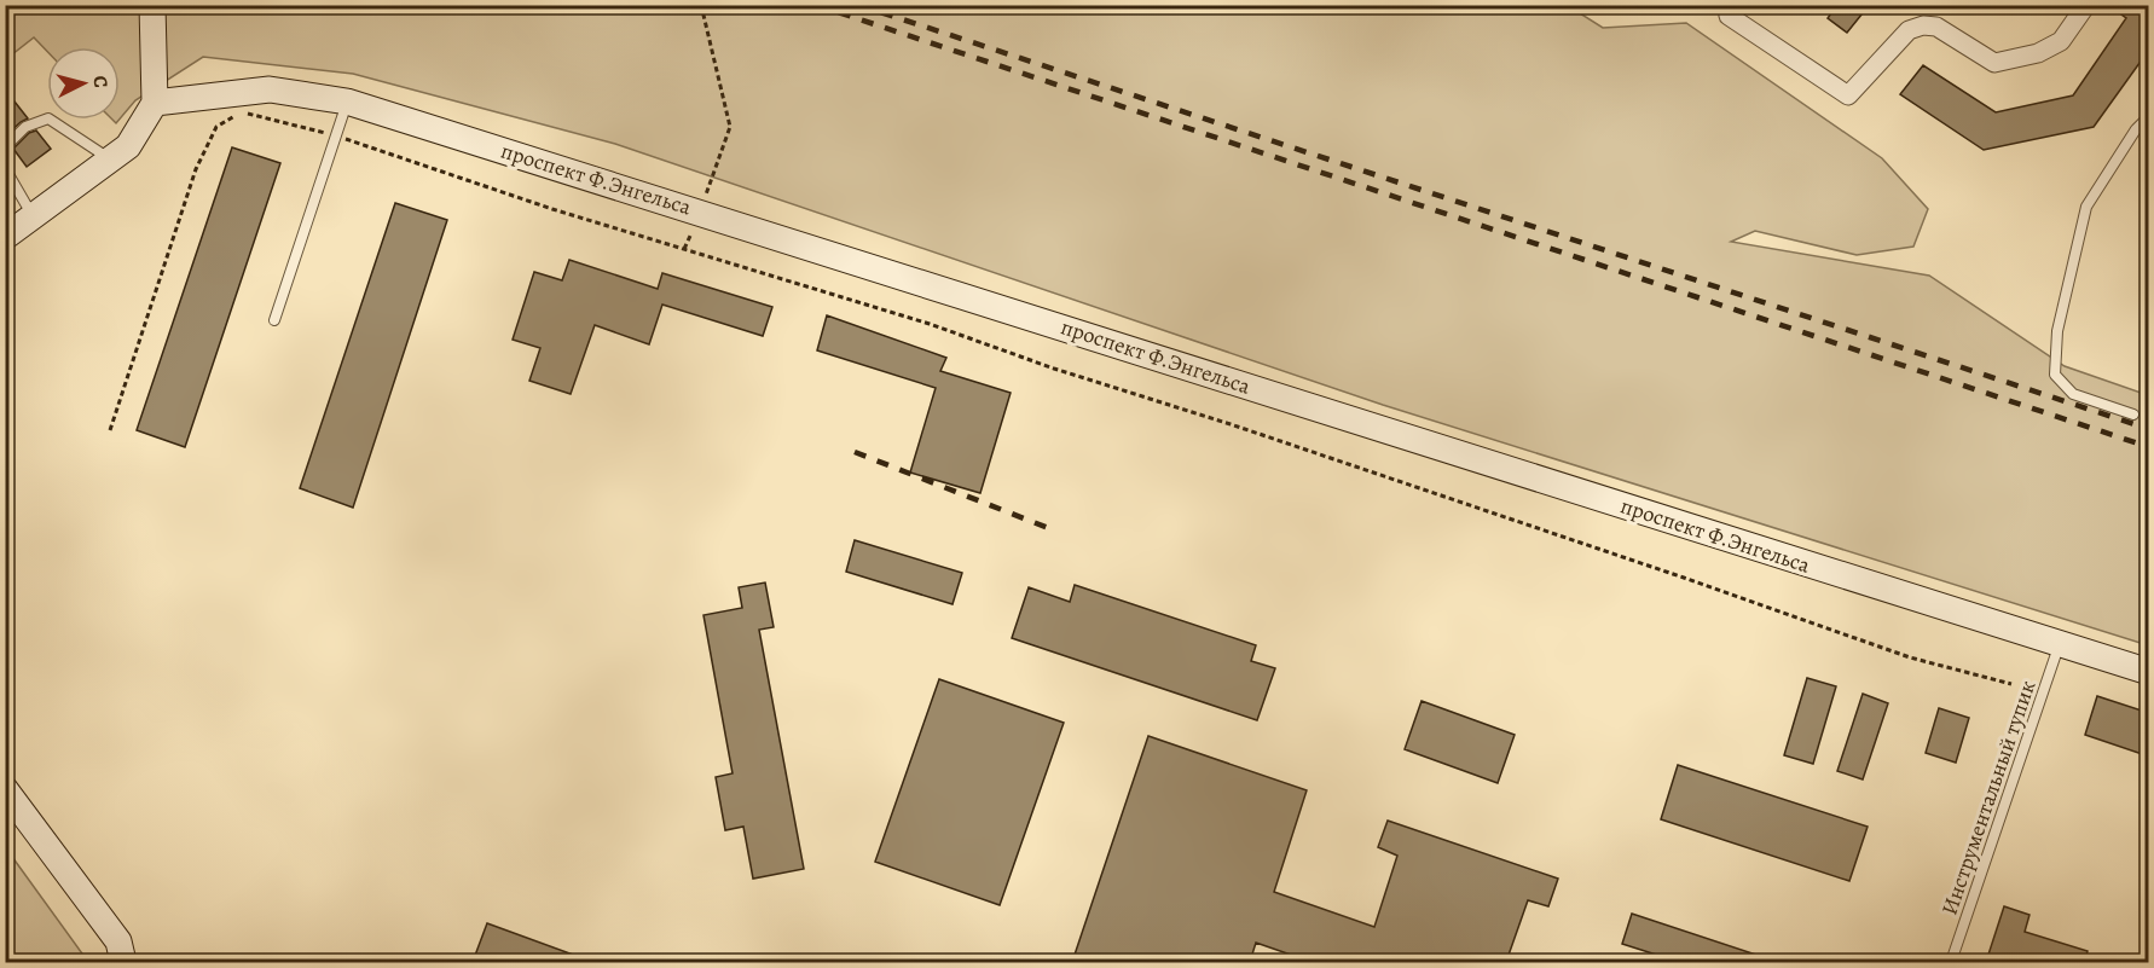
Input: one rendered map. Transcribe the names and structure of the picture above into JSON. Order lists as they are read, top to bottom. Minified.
{"streets":{"street":["проспект Ф.Энгельса"],"lane":["Инструментальный тупик"]},"crossings":[["проспект Ф.Энгельса","Инструментальный тупик"]],"north":"right"}
